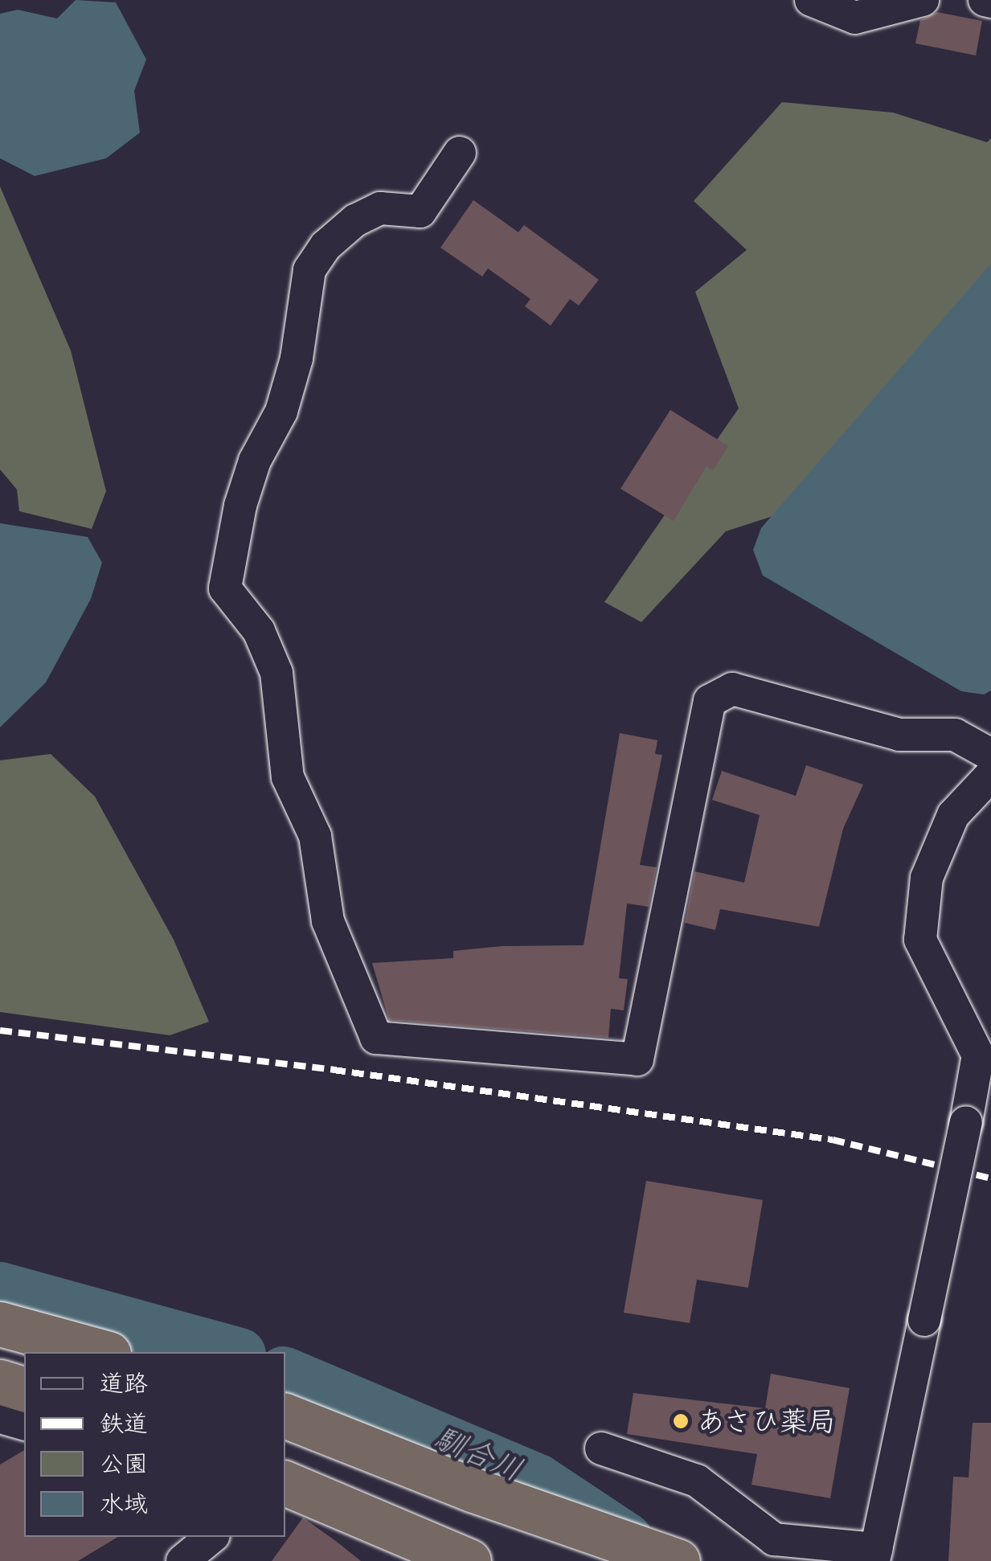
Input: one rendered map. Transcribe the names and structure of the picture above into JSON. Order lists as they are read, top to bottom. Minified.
{"water":["馴合川"],"places":["あさひ薬局"],"legend":["道路","鉄道","公園","水域"]}
